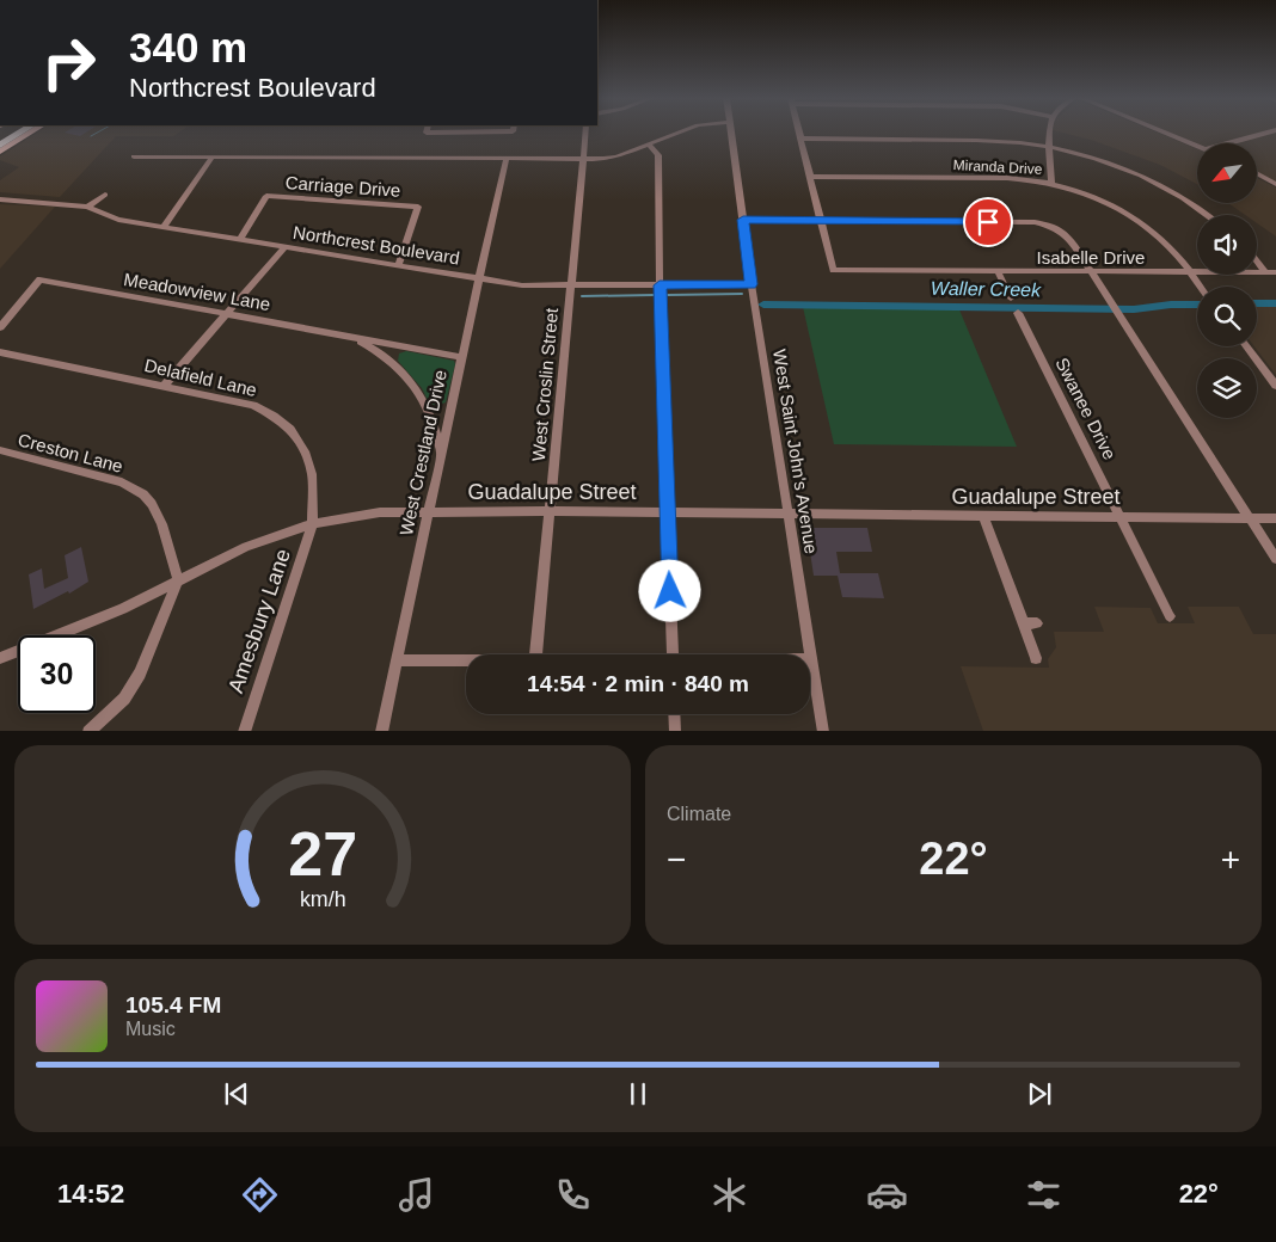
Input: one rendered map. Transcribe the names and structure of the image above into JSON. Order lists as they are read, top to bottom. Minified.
{"streets":{"street":["Miranda Drive","Carriage Drive","Northcrest Boulevard","Isabelle Drive","Meadowview Lane","Delafield Lane","West Croslin Street","Swanee Drive","West Saint John's Avenue","Creston Lane","West Crestland Drive","Guadalupe Street","Amesbury Lane"]},"crossings":[["Miranda Drive","Isabelle Drive"],["Carriage Drive","Northcrest Boulevard"],["Northcrest Boulevard","West Croslin Street"],["Northcrest Boulevard","West Saint John's Avenue"],["Northcrest Boulevard","West Crestland Drive"],["Meadowview Lane","West Crestland Drive"],["Delafield Lane","Guadalupe Street"],["Delafield Lane","Amesbury Lane"],["West Croslin Street","Guadalupe Street"],["Swanee Drive","Guadalupe Street"],["West Saint John's Avenue","Guadalupe Street"],["Creston Lane","Guadalupe Street"],["West Crestland Drive","Guadalupe Street"],["Guadalupe Street","Amesbury Lane"]],"water":["Waller Creek"],"north":"bottom left","page":{"turn":["340 m","Northcrest Boulevard"],"limit":"30","trip":"14:54 · 2 min · 840 m","tile":"Climate","heat":["−","22°","+"],"song":["105.4 FM","Music"],"tabs":["14:52","22°"],"gauge":["27","km/h"]}}
